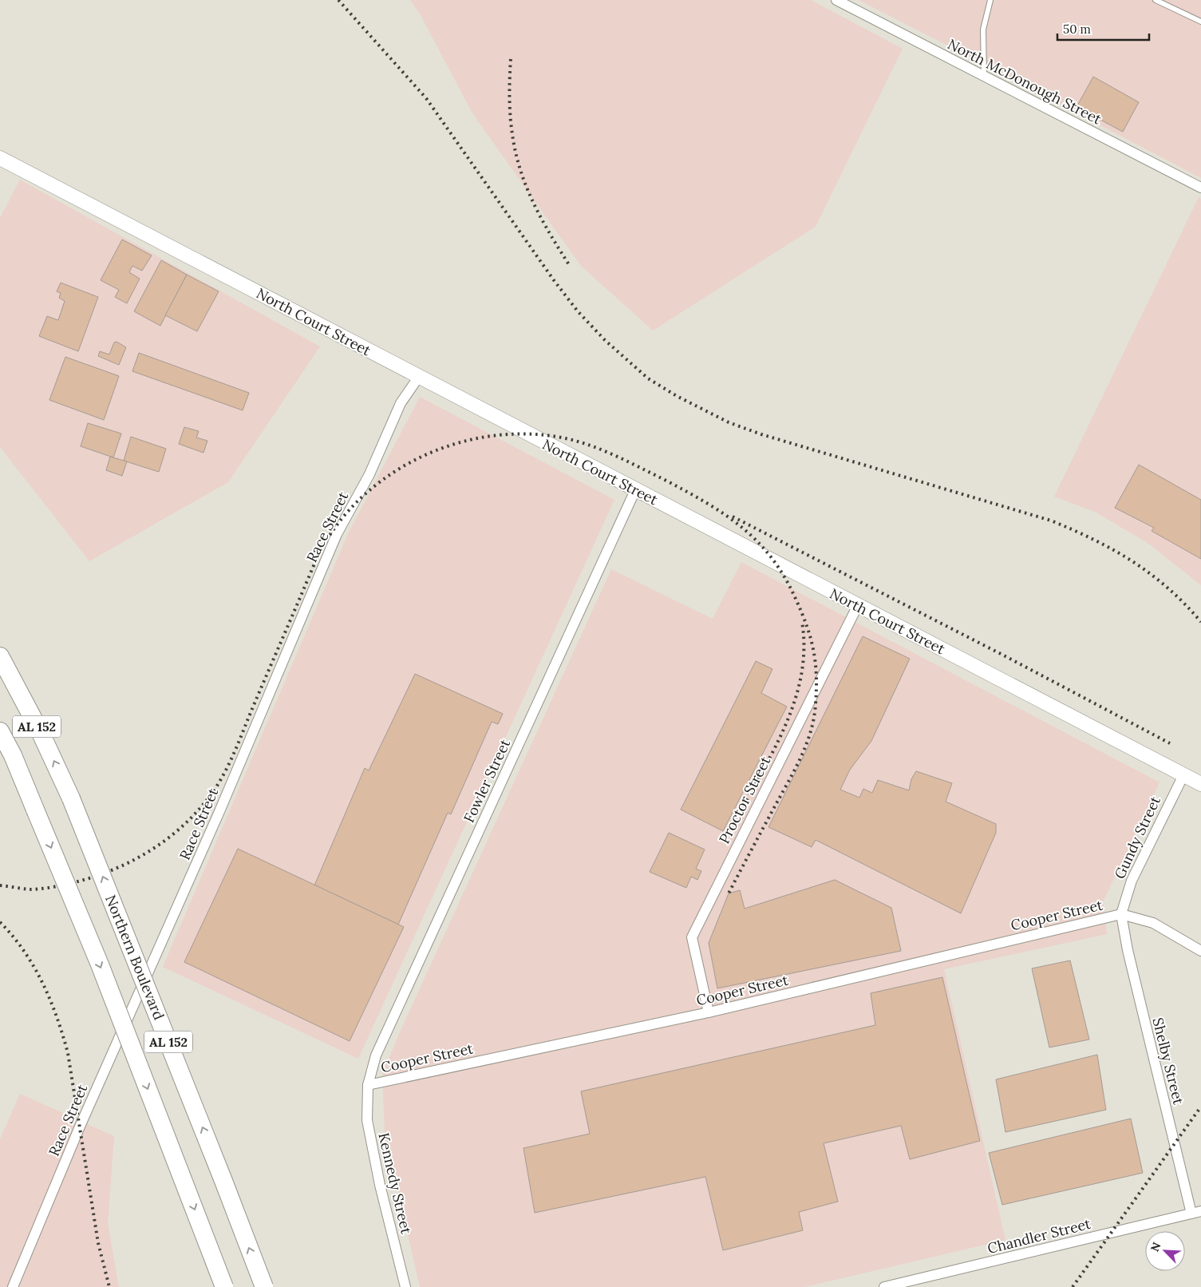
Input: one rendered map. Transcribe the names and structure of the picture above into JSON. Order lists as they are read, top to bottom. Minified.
{"streets":{"highway":["AL 152","Northern Boulevard"],"main road":["North Court Street"],"street":["North McDonough Street","Race Street","Fowler Street","Proctor Street","Gundy Street","Cooper Street","Shelby Street","Kennedy Street","Chandler Street"]},"crossings":[["North Court Street","Race Street"],["North Court Street","Fowler Street"],["North Court Street","Proctor Street"],["North Court Street","Gundy Street"],["Fowler Street","Cooper Street"],["Fowler Street","Kennedy Street"],["Proctor Street","Cooper Street"],["Gundy Street","Cooper Street"],["Gundy Street","Shelby Street"],["Cooper Street","Shelby Street"],["Cooper Street","Kennedy Street"],["Shelby Street","Chandler Street"]],"scale_bar":"50 m","north":"top left"}
